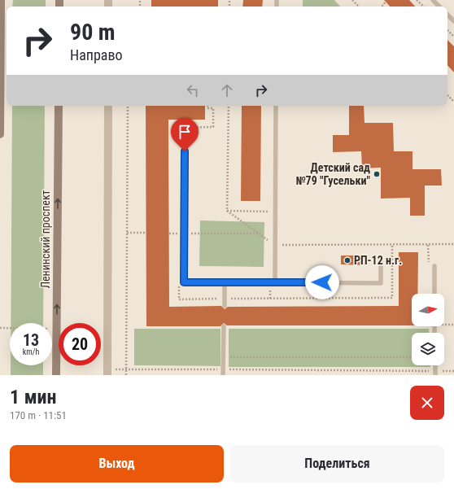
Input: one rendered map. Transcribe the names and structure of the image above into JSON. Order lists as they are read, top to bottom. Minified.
{"streets":{"main road":["Ленинский проспект"]},"one_way":["Ленинский проспект"],"places":["Детский сад №79 \"Гусельки\"","РП-12 н.г."],"north":"right","page":{"turn":["90 m","Направо"],"speed":"13 km/h","limit":"20","heading":["1 мин","170 m · 11:51"],"buttons":["Выход","Поделиться"]}}
